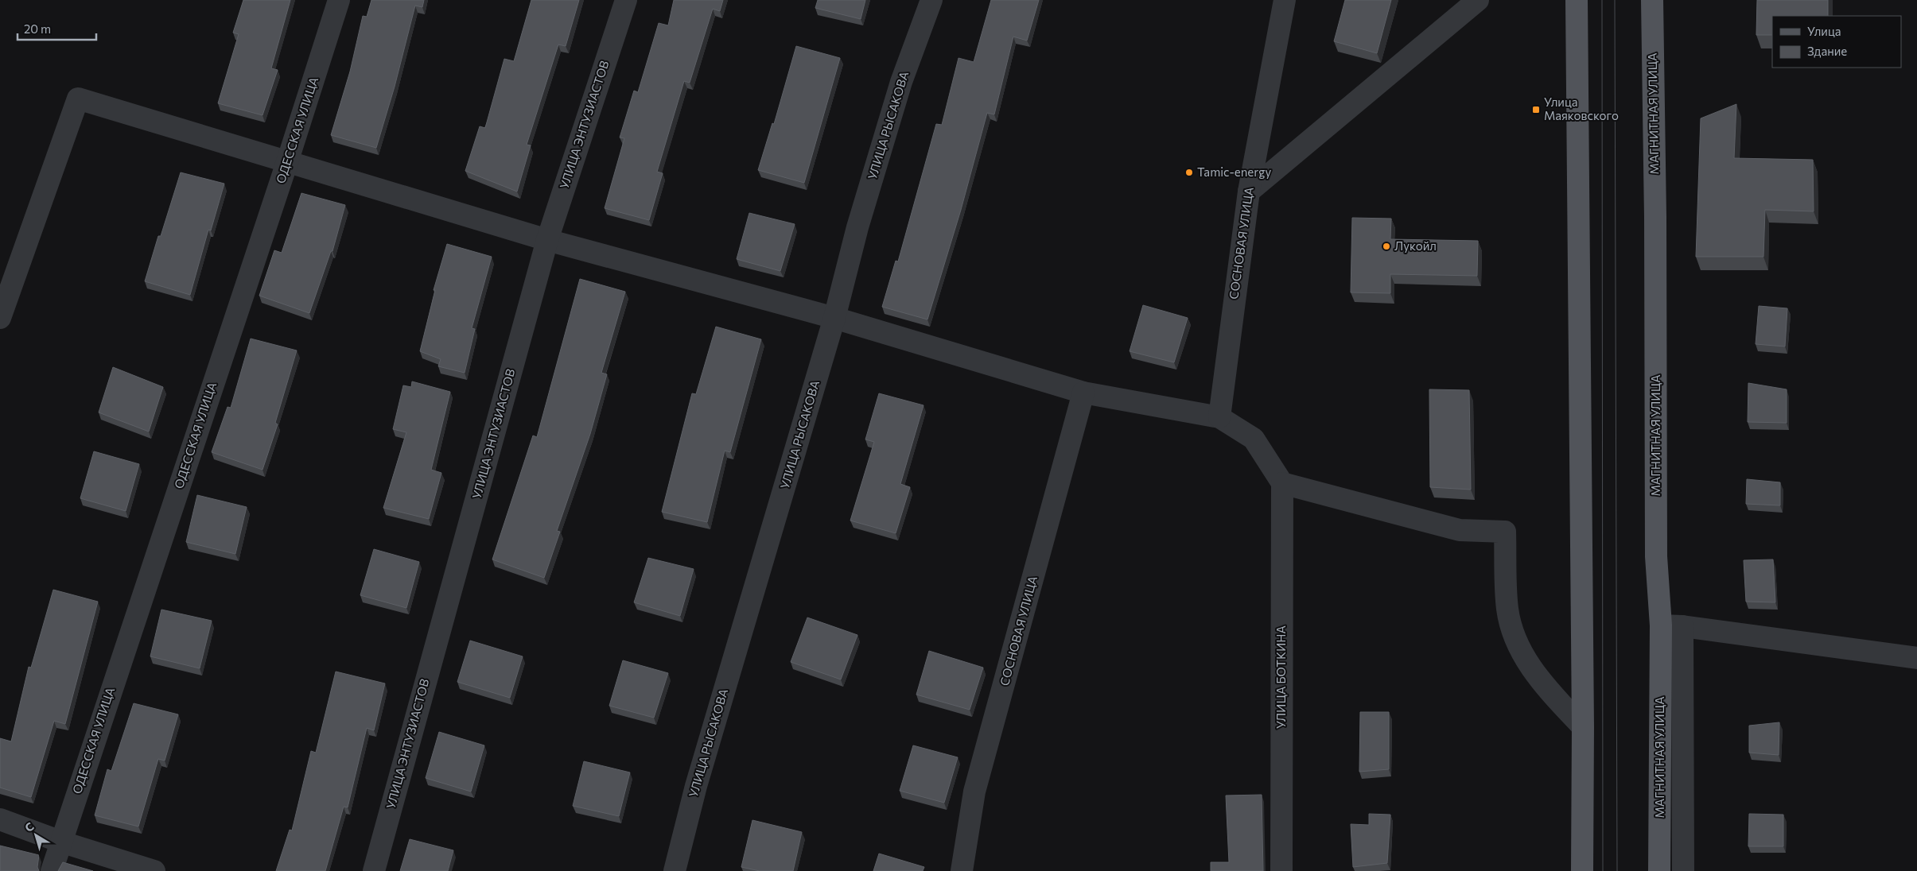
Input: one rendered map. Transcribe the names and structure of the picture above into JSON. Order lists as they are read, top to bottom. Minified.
{"streets":{"main road":["МАГНИТНАЯ УЛИЦА"],"street":["УЛИЦА ЭНТУЗИАСТОВ","УЛИЦА РЫСАКОВА","ОДЕССКАЯ УЛИЦА","СОСНОВАЯ УЛИЦА","УЛИЦА БОТКИНА"]},"places":{"transit":["Улица Маяковского"],"other":["Tamic-energy","Лукойл"]},"legend":["Улица","Здание"],"scale_bar":"20 m","north":"top left"}
